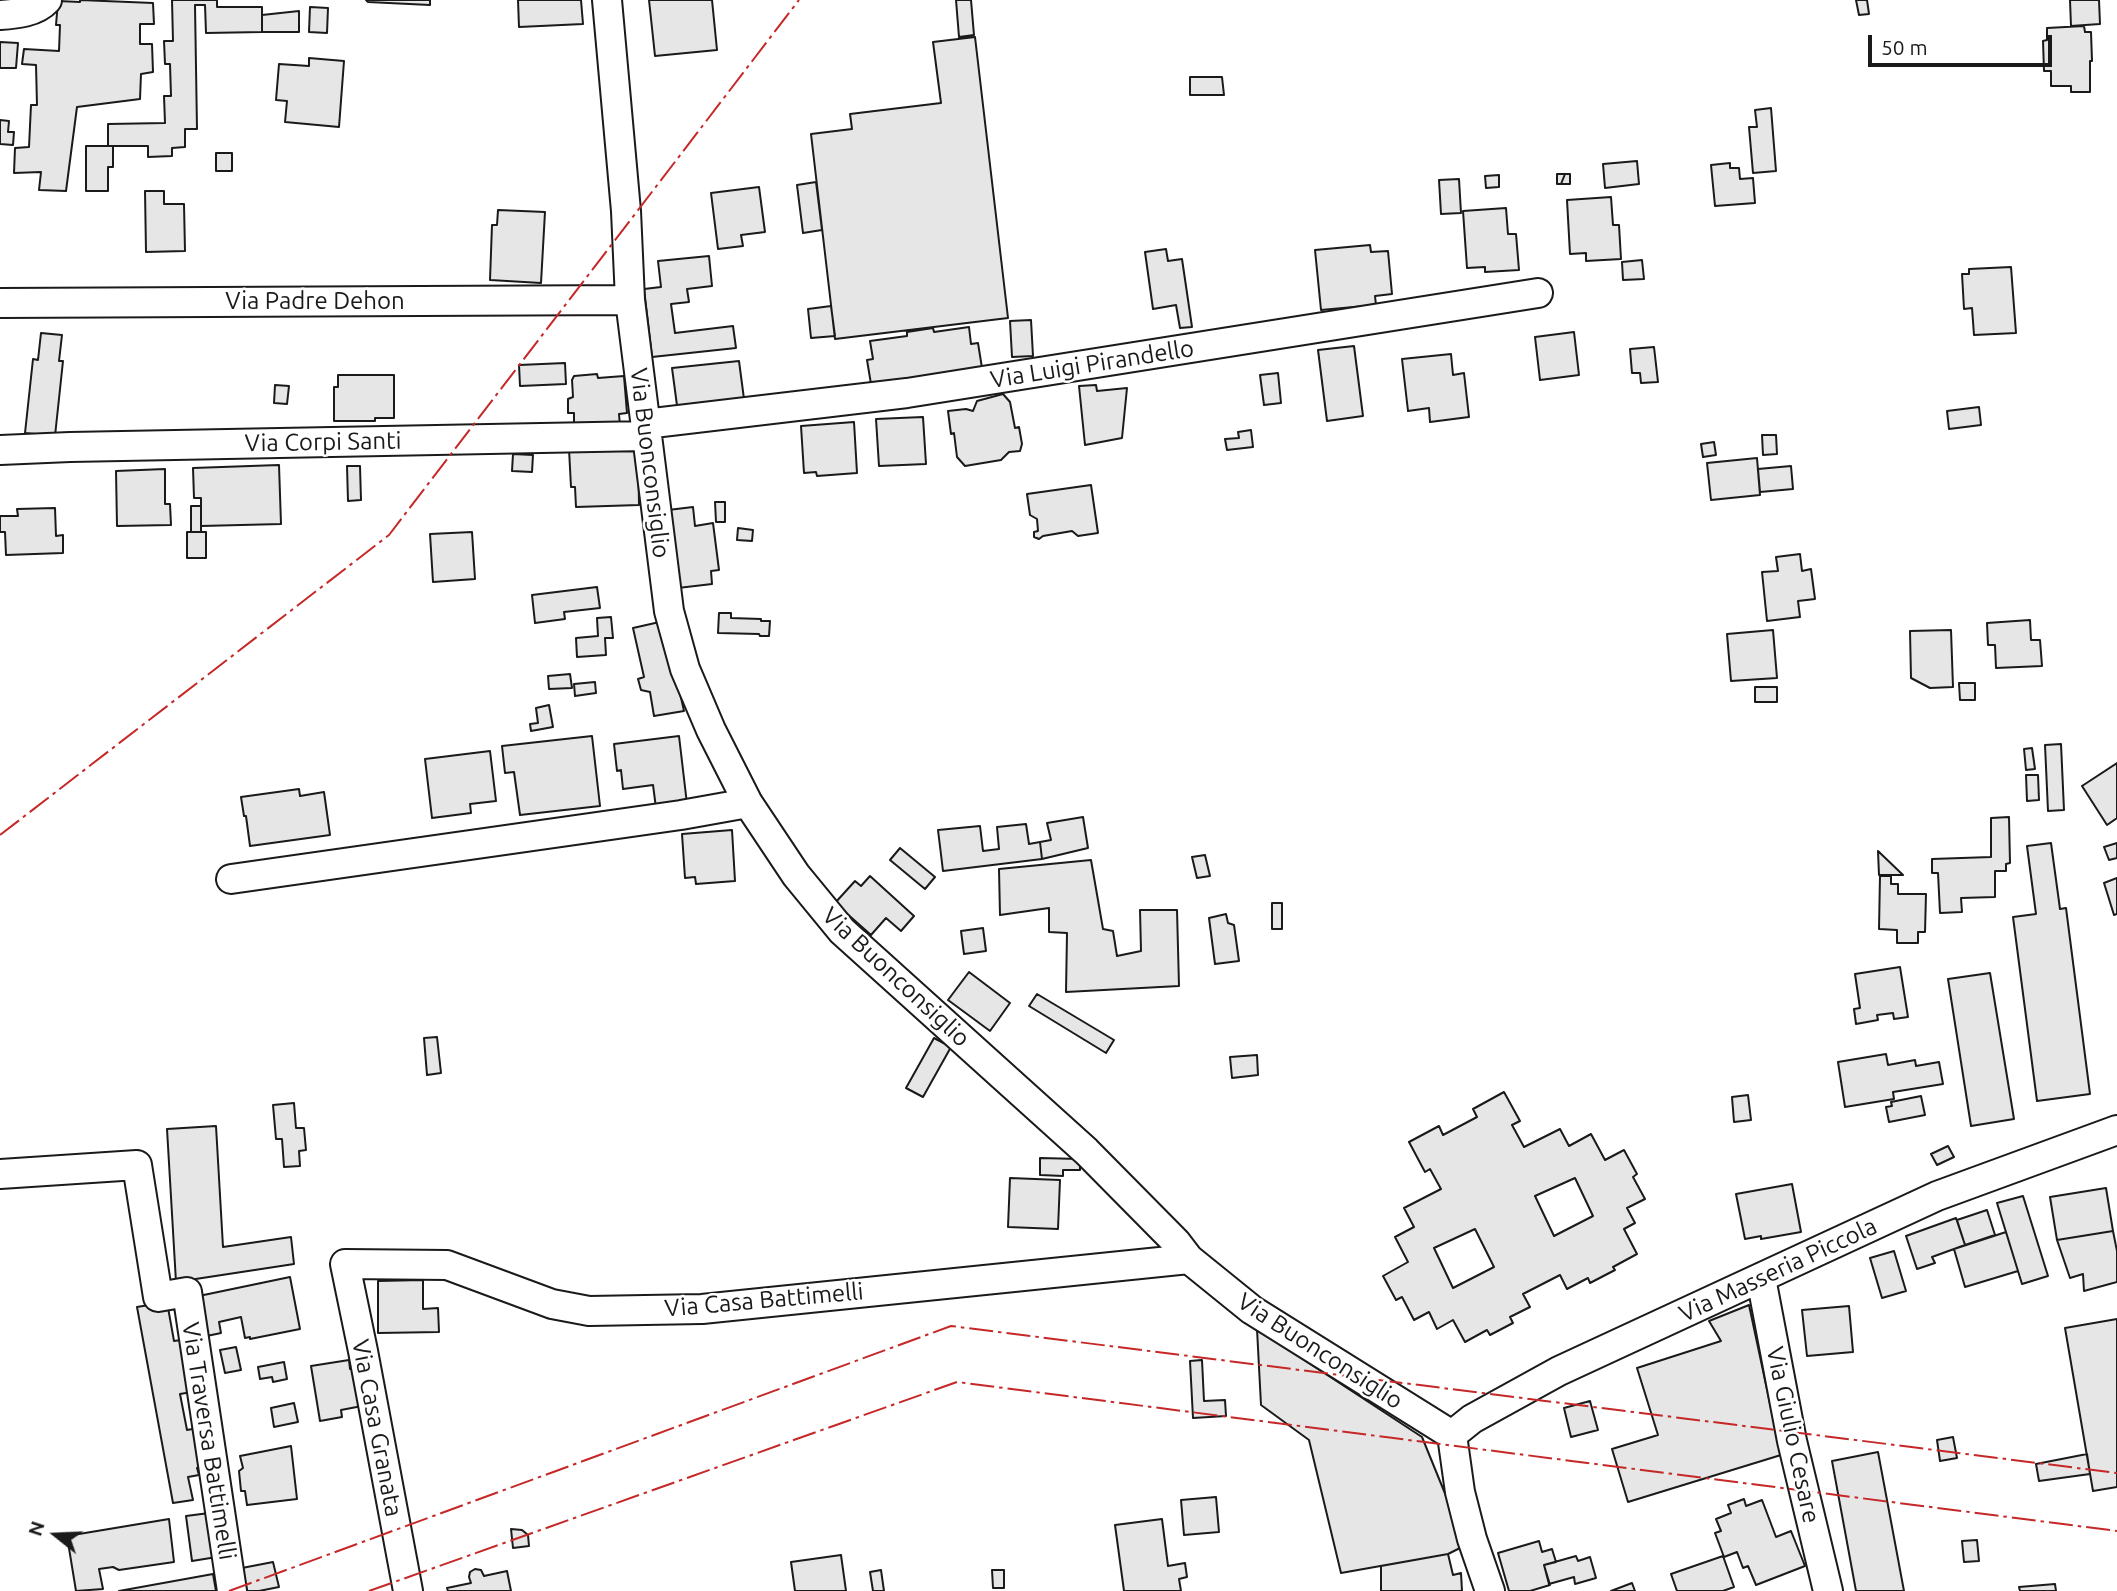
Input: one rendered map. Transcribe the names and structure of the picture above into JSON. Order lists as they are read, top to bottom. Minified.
{"streets":{"street":["Via Padre Dehon","Via Luigi Pirandello","Via Corpi Santi","Via Buonconsiglio","Via Masseria Piccola","Via Casa Battimelli","Via Casa Granata","Via Giulio Cesare","Via Traversa Battimelli"]},"crossings":[["Via Padre Dehon","Via Buonconsiglio"],["Via Luigi Pirandello","Via Corpi Santi"],["Via Luigi Pirandello","Via Buonconsiglio"],["Via Corpi Santi","Via Buonconsiglio"],["Via Buonconsiglio","Via Masseria Piccola"],["Via Buonconsiglio","Via Casa Battimelli"],["Via Masseria Piccola","Via Giulio Cesare"],["Via Casa Battimelli","Via Casa Granata"]],"scale_bar":"50 m","north":"left"}
